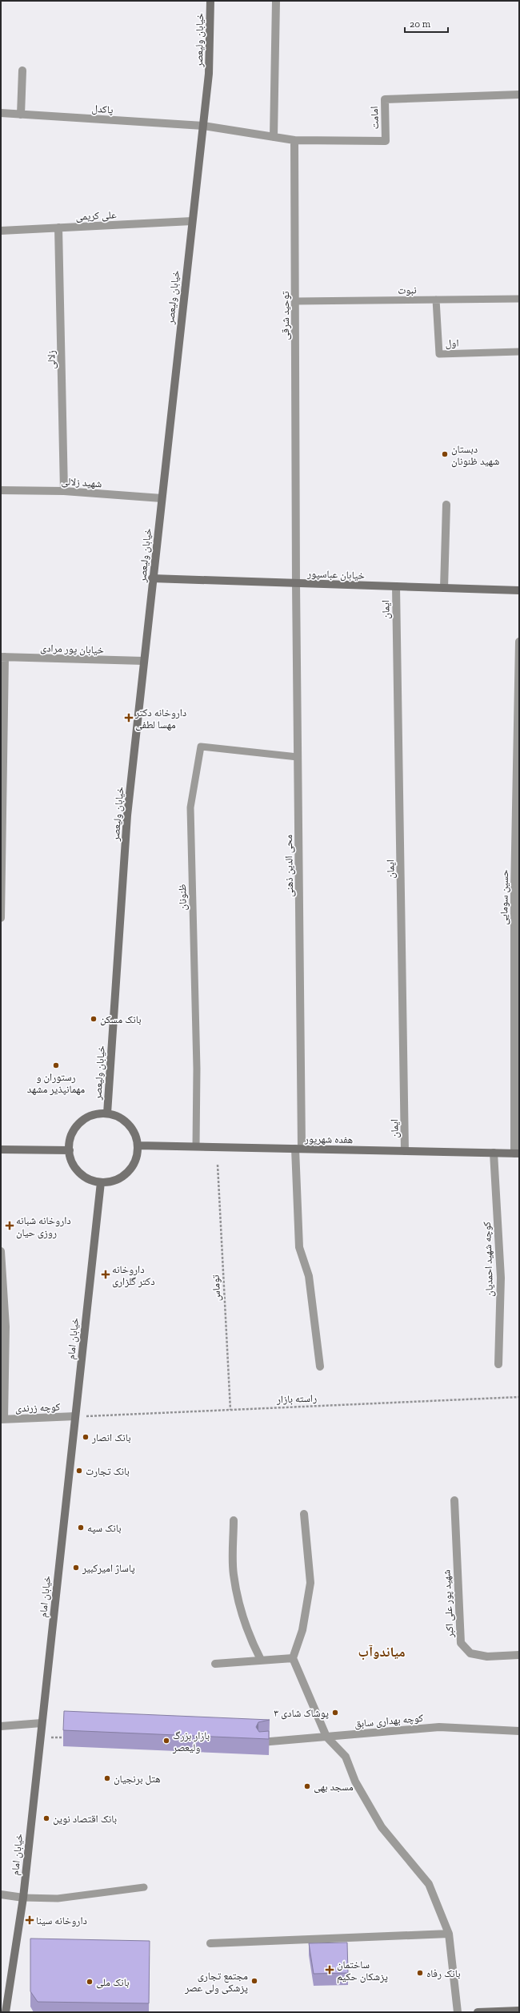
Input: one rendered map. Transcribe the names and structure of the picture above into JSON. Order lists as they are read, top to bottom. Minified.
{"streets":{"main road":["خیابان ولیعصر","خیابان عباسپور","هفده شهریور","خیابان امام"],"street":["پاکدل","امامت","علی کریمی","توحید شرقی","زلالی","شهید زلالی","ایمان","خیابان پور مرادی","محی الدین ذهنی","حسین سومایی","کوچه شهید احمدیان","کوچه زرندی","شهید پور علی اکبر","کوچه بهداری سابق"],"lane":["نبوت","اول","ظنونان"],"path":["توماس","راسته بازار"]},"crossings":[["خیابان ولیعصر","پاکدل"],["خیابان ولیعصر","علی کریمی"],["خیابان ولیعصر","شهید زلالی"],["خیابان ولیعصر","خیابان عباسپور"],["خیابان ولیعصر","خیابان پور مرادی"],["خیابان ولیعصر","هفده شهریور"],["خیابان ولیعصر","خیابان امام"],["امامت","توحید شرقی"],["علی کریمی","زلالی"],["نبوت","توحید شرقی"],["نبوت","اول"],["توحید شرقی","خیابان عباسپور"],["توحید شرقی","محی الدین ذهنی"],["زلالی","شهید زلالی"],["خیابان عباسپور","ایمان"],["خیابان عباسپور","محی الدین ذهنی"],["ایمان","هفده شهریور"],["محی الدین ذهنی","ظنونان"],["محی الدین ذهنی","هفده شهریور"],["ظنونان","هفده شهریور"],["حسین سومایی","هفده شهریور"],["هفده شهریور","کوچه شهید احمدیان"],["هفده شهریور","خیابان امام"],["توماس","راسته بازار"],["خیابان امام","راسته بازار"],["خیابان امام","کوچه زرندی"],["راسته بازار","کوچه زرندی"]],"districts":["میاندوآب"],"places":{"other":["دبستان شهید ظنونان","بانک مسکن","رستوران و مهمانپذیر مشهد","بانک انصار","بانک تجارت","بانک سپه","پاساژ امیرکبیر","پوشاک شادی ۳","بازار بزرگ ولیعصر","هتل برنجیان","مسجد بهی","بانک اقتصاد نوین","بانک رفاه","مجتمع تجاری پزشکی ولی عصر","بانک ملی"],"health":["داروخانه دکتر مهسا لطفی","داروخانه شبانه روزی حیان","داروخانه دکتر گلزاری","داروخانه سینا","ساختمان پزشکان حکیم"]},"scale_bar":"20 m"}
